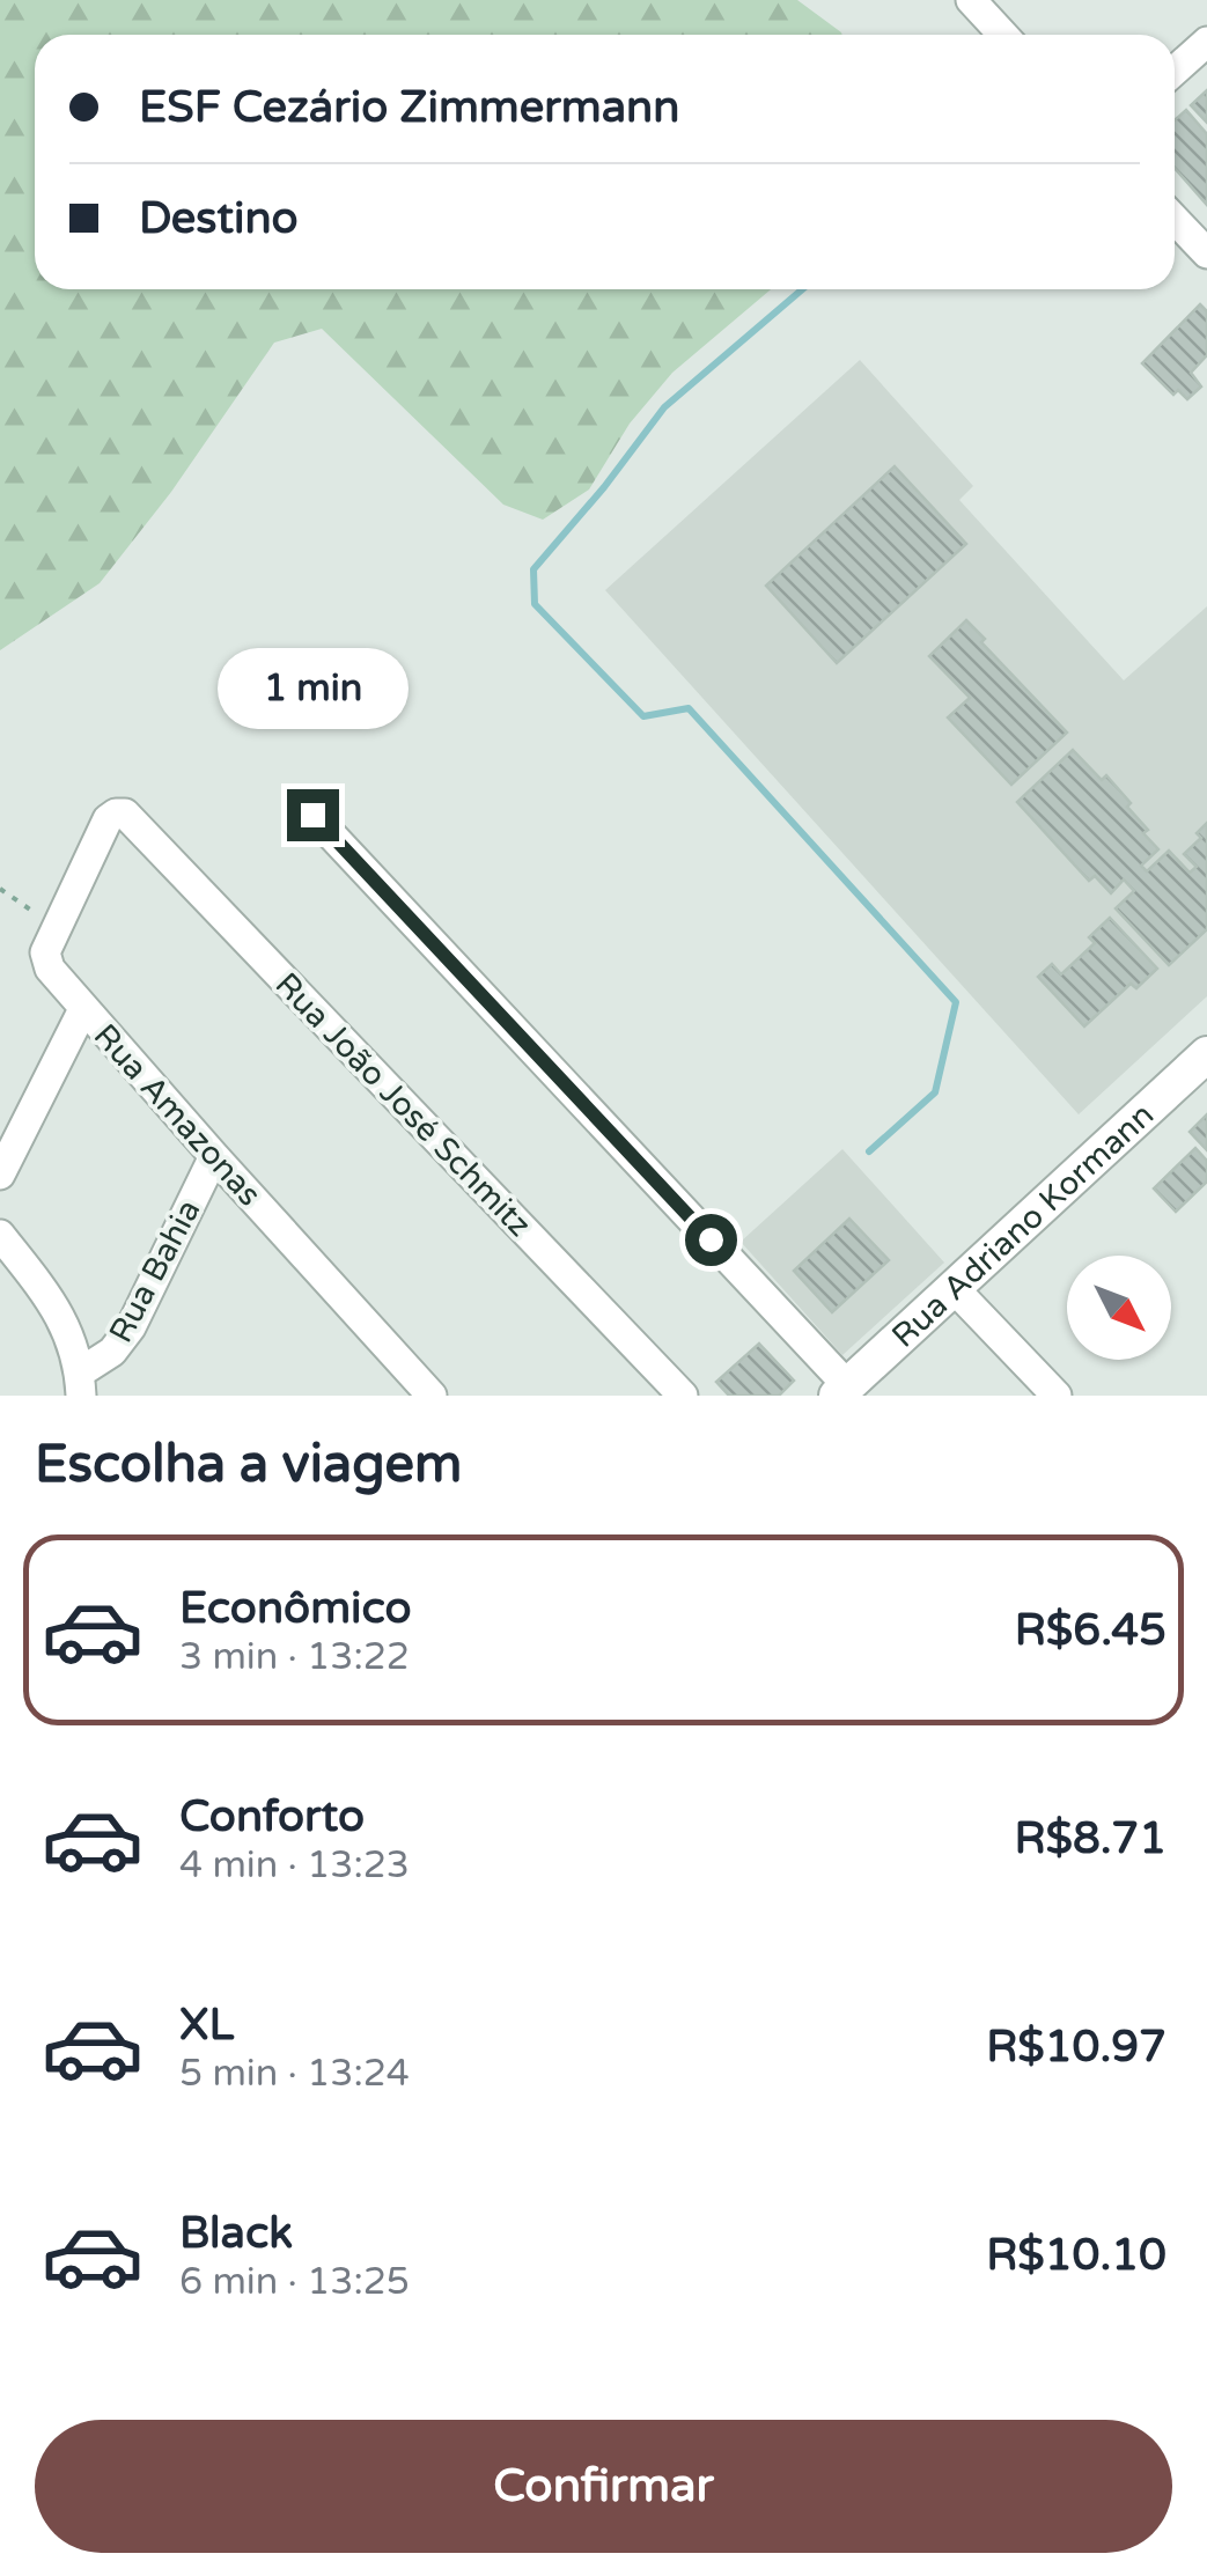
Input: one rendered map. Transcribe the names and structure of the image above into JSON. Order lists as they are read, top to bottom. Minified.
{"streets":{"street":["Rua João José Schmitz","Rua Amazonas","Rua Adriano Kormann","Rua Bahia"]},"crossings":[["Rua João José Schmitz","Rua Amazonas"],["Rua Amazonas","Rua Bahia"]],"north":"bottom right","page":{"banner":["ESF Cezário Zimmermann","Destino"],"bubble":"1 min","heading":"Escolha a viagem","list":[{"name":"Econômico","note":"3 min · 13:22","value":"R$6.45"},{"name":"Conforto","note":"4 min · 13:23","value":"R$8.71"},{"name":"XL","note":"5 min · 13:24","value":"R$10.97"},{"name":"Black","note":"6 min · 13:25","value":"R$10.10"}],"buttons":"Confirmar"}}
